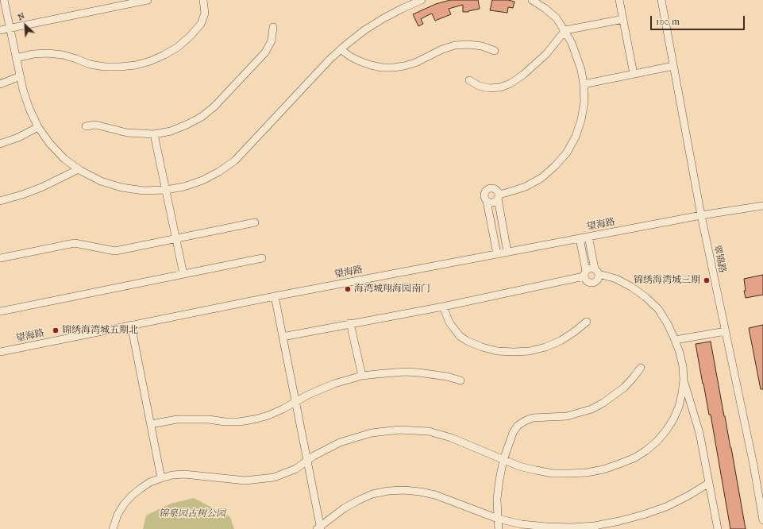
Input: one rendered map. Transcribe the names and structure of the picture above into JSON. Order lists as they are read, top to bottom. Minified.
{"streets":{"street":["望海路","翠锦路"]},"crossings":[["望海路","翠锦路"]],"parks":["锦泉园古树公园"],"places":["锦绣海湾城三期","海湾城翔海园南门","锦绣海湾城五期北"],"scale_bar":"100 m","north":"top left"}
